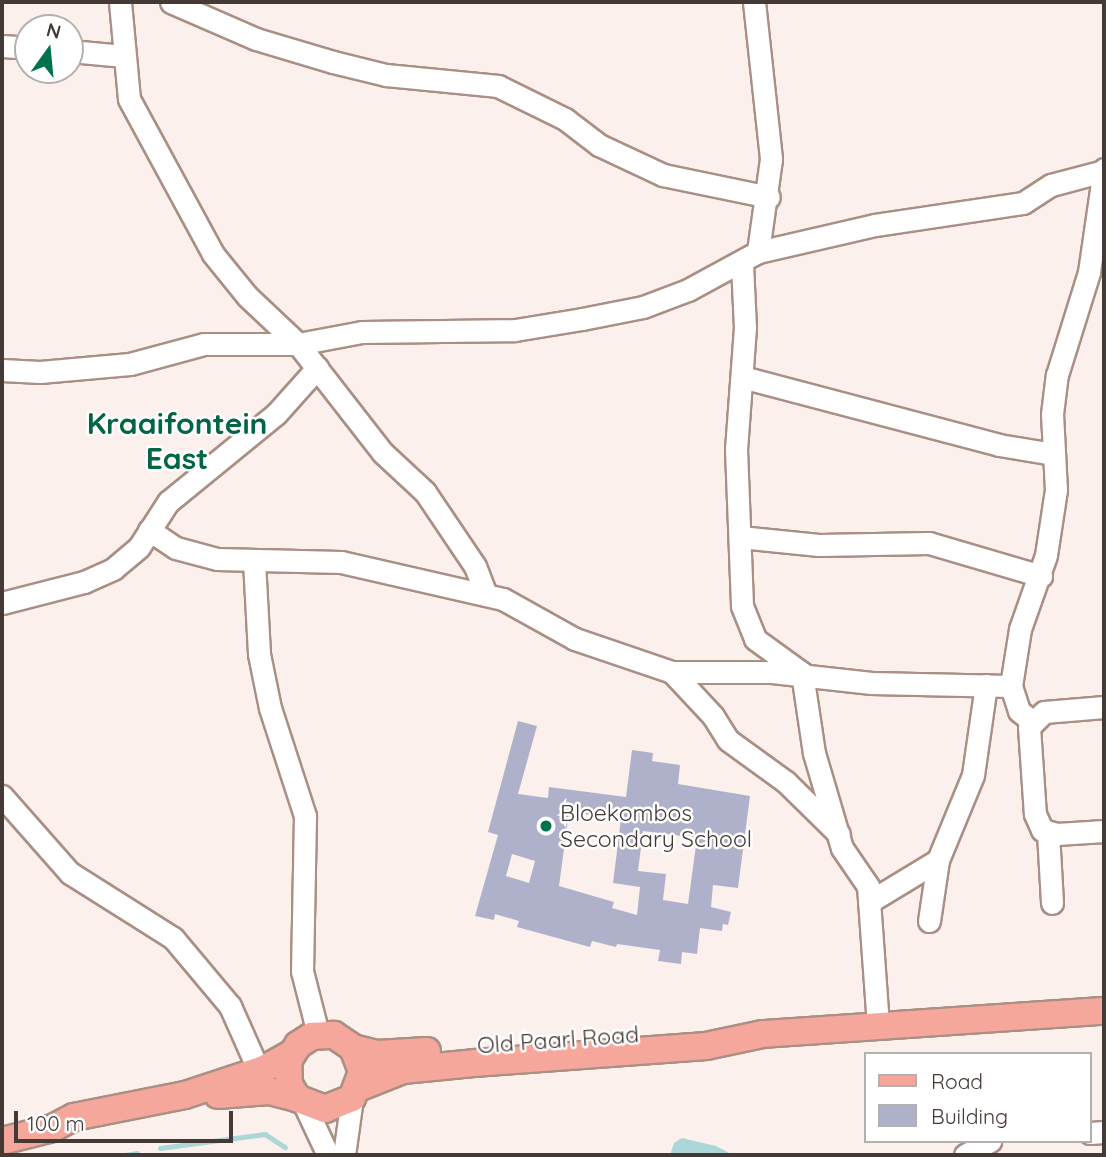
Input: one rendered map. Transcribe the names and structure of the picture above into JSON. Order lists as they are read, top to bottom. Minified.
{"streets":{"main road":["Old Paarl Road"]},"districts":["Kraaifontein East"],"places":["Bloekombos Secondary School"],"legend":["Road","Building"],"scale_bar":"100 m","north":"top"}
